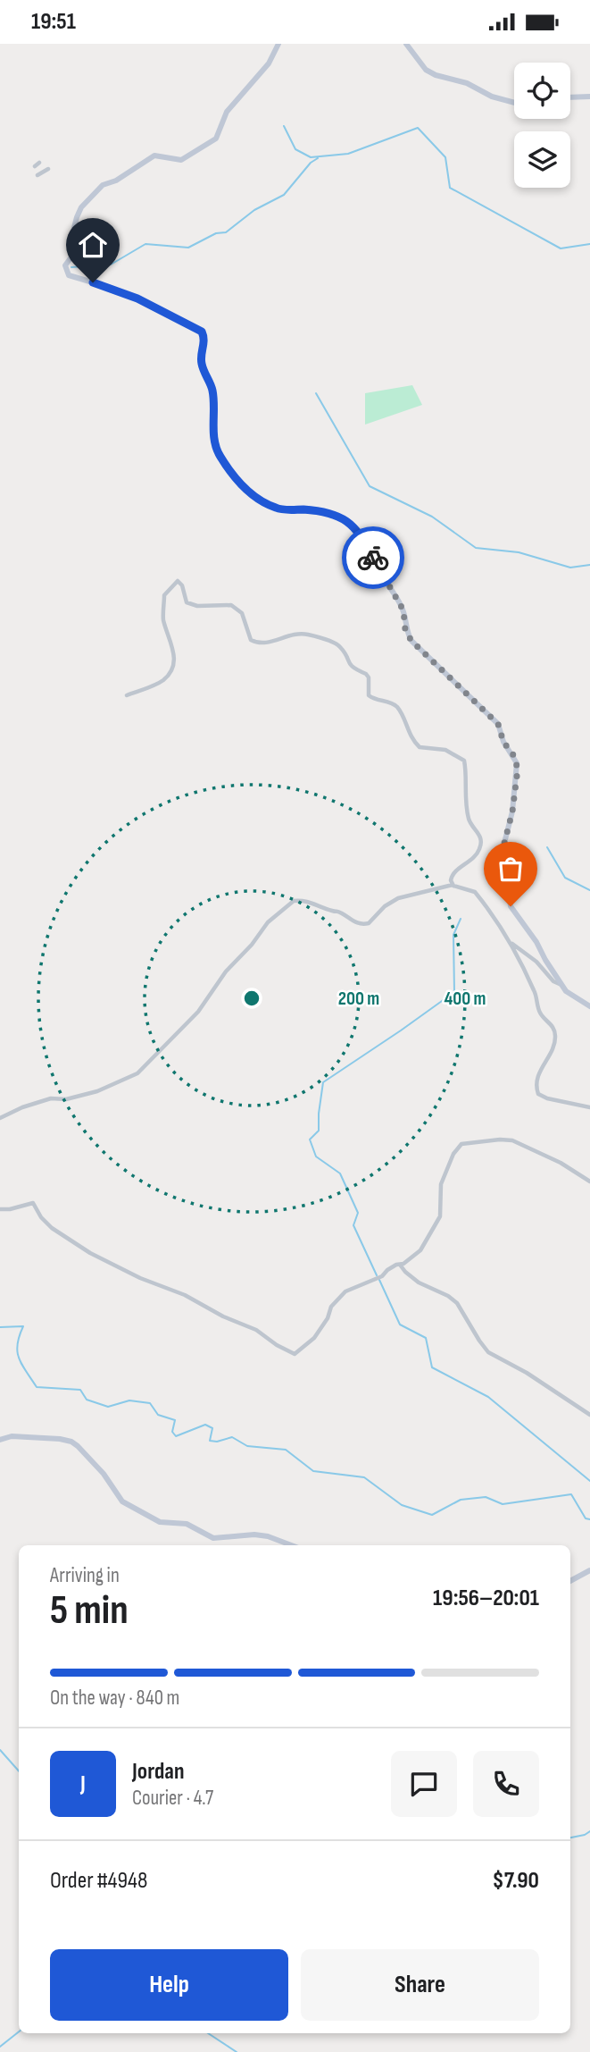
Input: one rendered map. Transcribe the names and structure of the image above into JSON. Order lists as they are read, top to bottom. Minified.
{"page":{"status":"19:51","heading":["5 min","Arriving in","19:56–20:01"],"panel":["Jordan","Courier · 4.7","Order #4948","$7.90"],"bar":"On the way · 840 m","round":"J","buttons":["Help","Share"]},"rings":["200 m","400 m"]}
